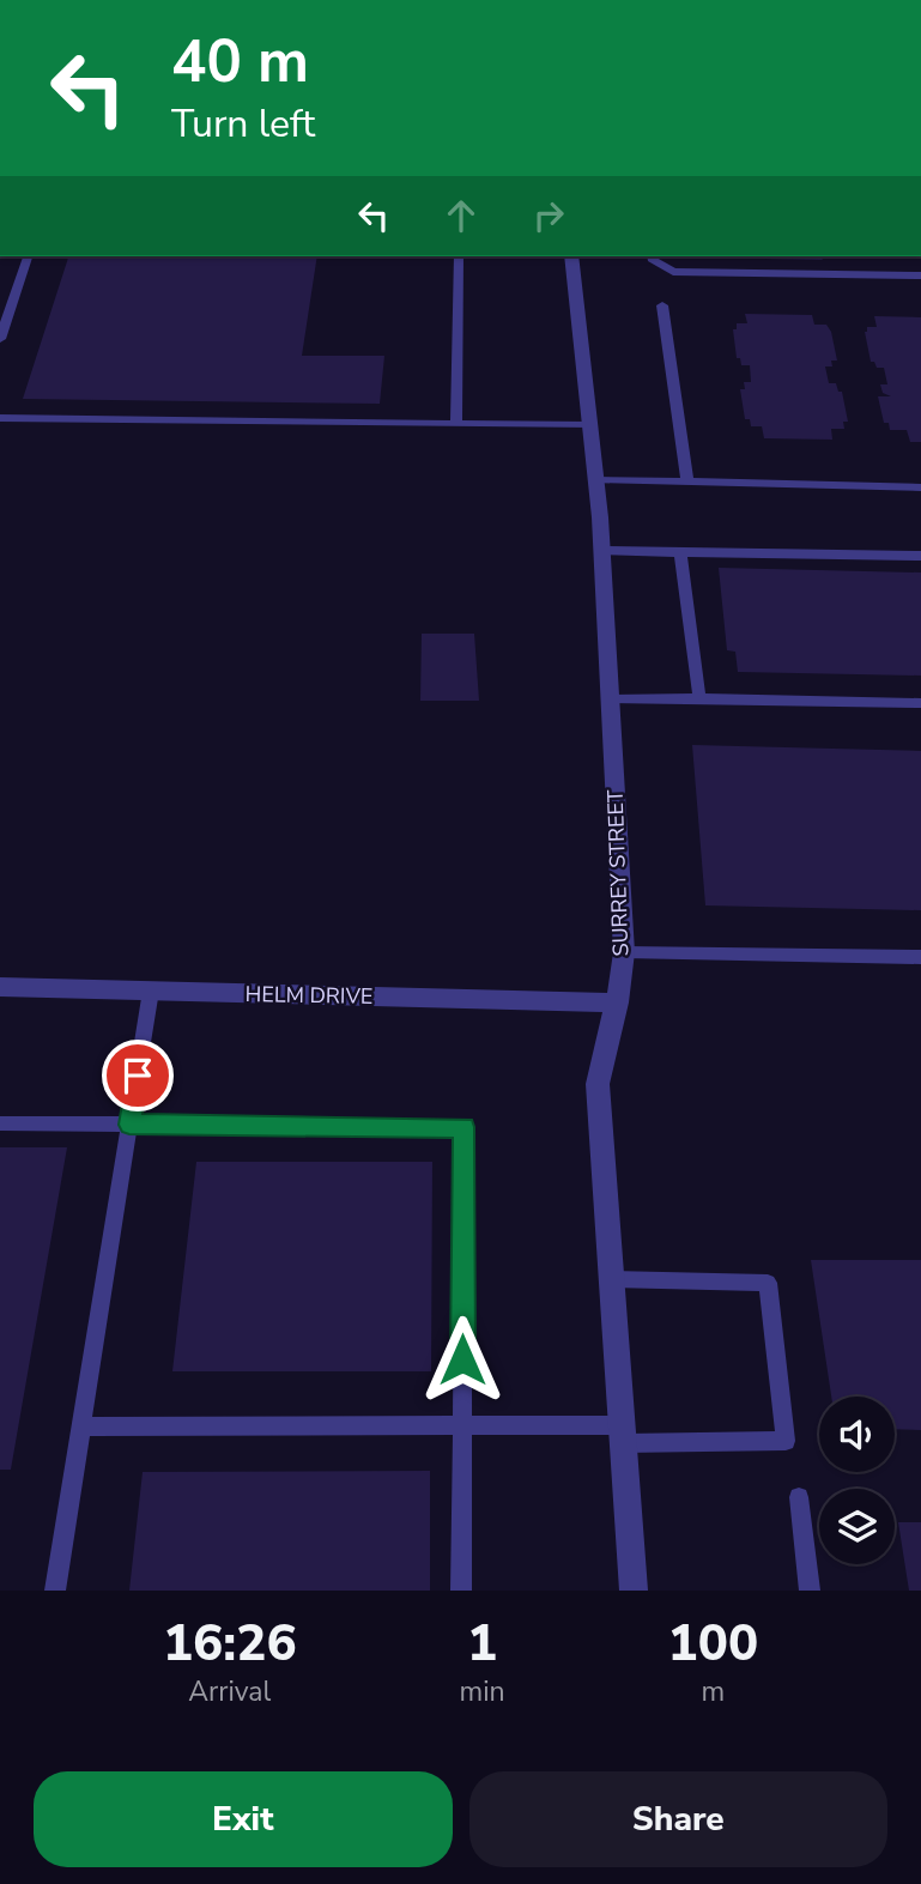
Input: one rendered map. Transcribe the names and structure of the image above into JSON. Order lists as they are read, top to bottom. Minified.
{"streets":{"street":["SURREY STREET","HELM DRIVE"]},"crossings":[["SURREY STREET","HELM DRIVE"]],"page":{"turn":["40 m","Turn left"],"eta":["16:26","Arrival","1","min","100","m"],"buttons":["Exit","Share"]}}
